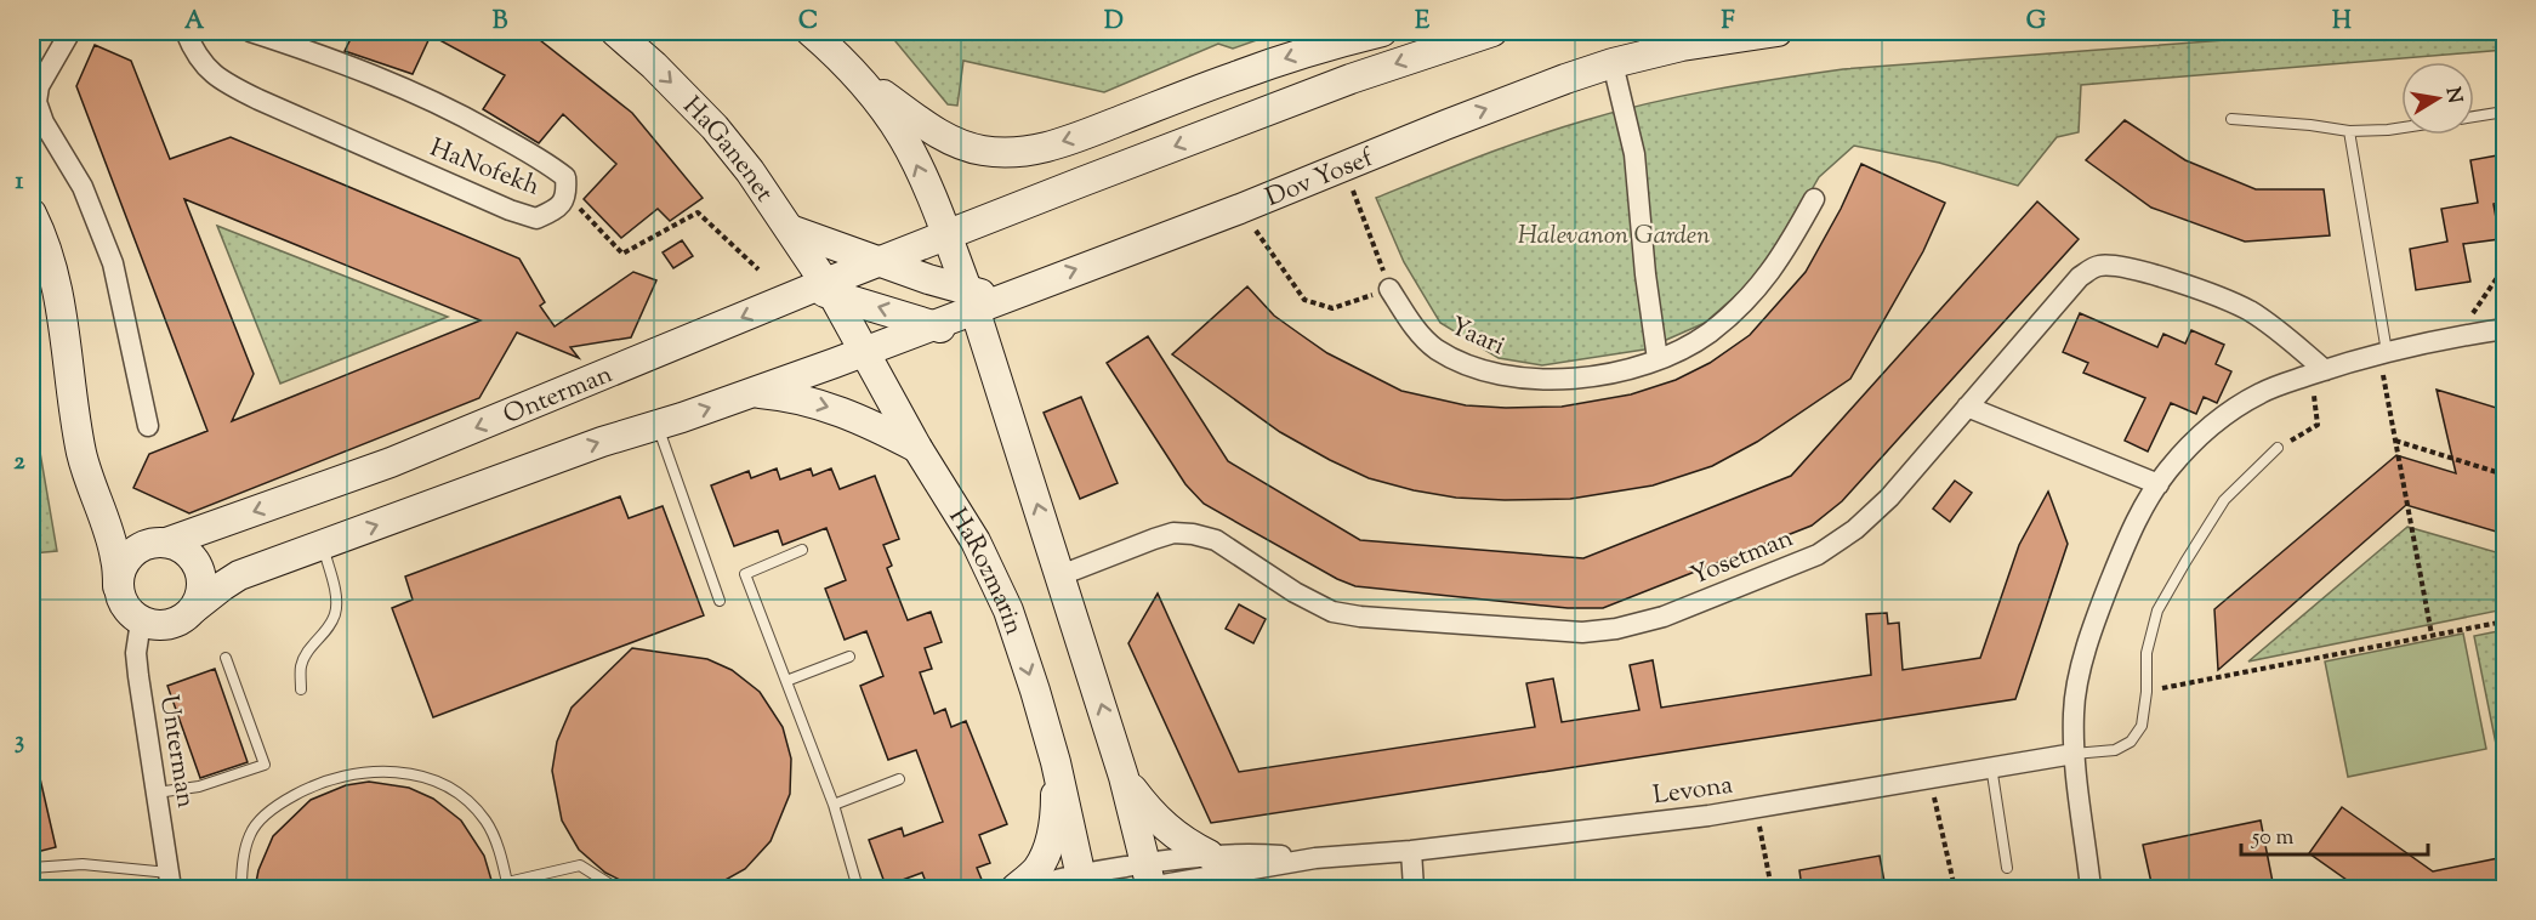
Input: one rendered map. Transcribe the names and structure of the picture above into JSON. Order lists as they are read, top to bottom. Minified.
{"streets":{"main road":["HaGanenet","Dov Yosef","Onterman","HaRozmarin"],"street":["HaNofekh","Yaari","Yosetman","Unterman","Levona"]},"crossings":[["HaGanenet","Onterman"],["HaGanenet","HaRozmarin"],["Dov Yosef","HaRozmarin"],["Onterman","HaRozmarin"],["Onterman","Unterman"]],"parks":["Halevanon Garden"],"scale_bar":"50 m","north":"right","grid":{"columns":["A","B","C","D","E","F","G","H"],"rows":["1","2","3"]}}
